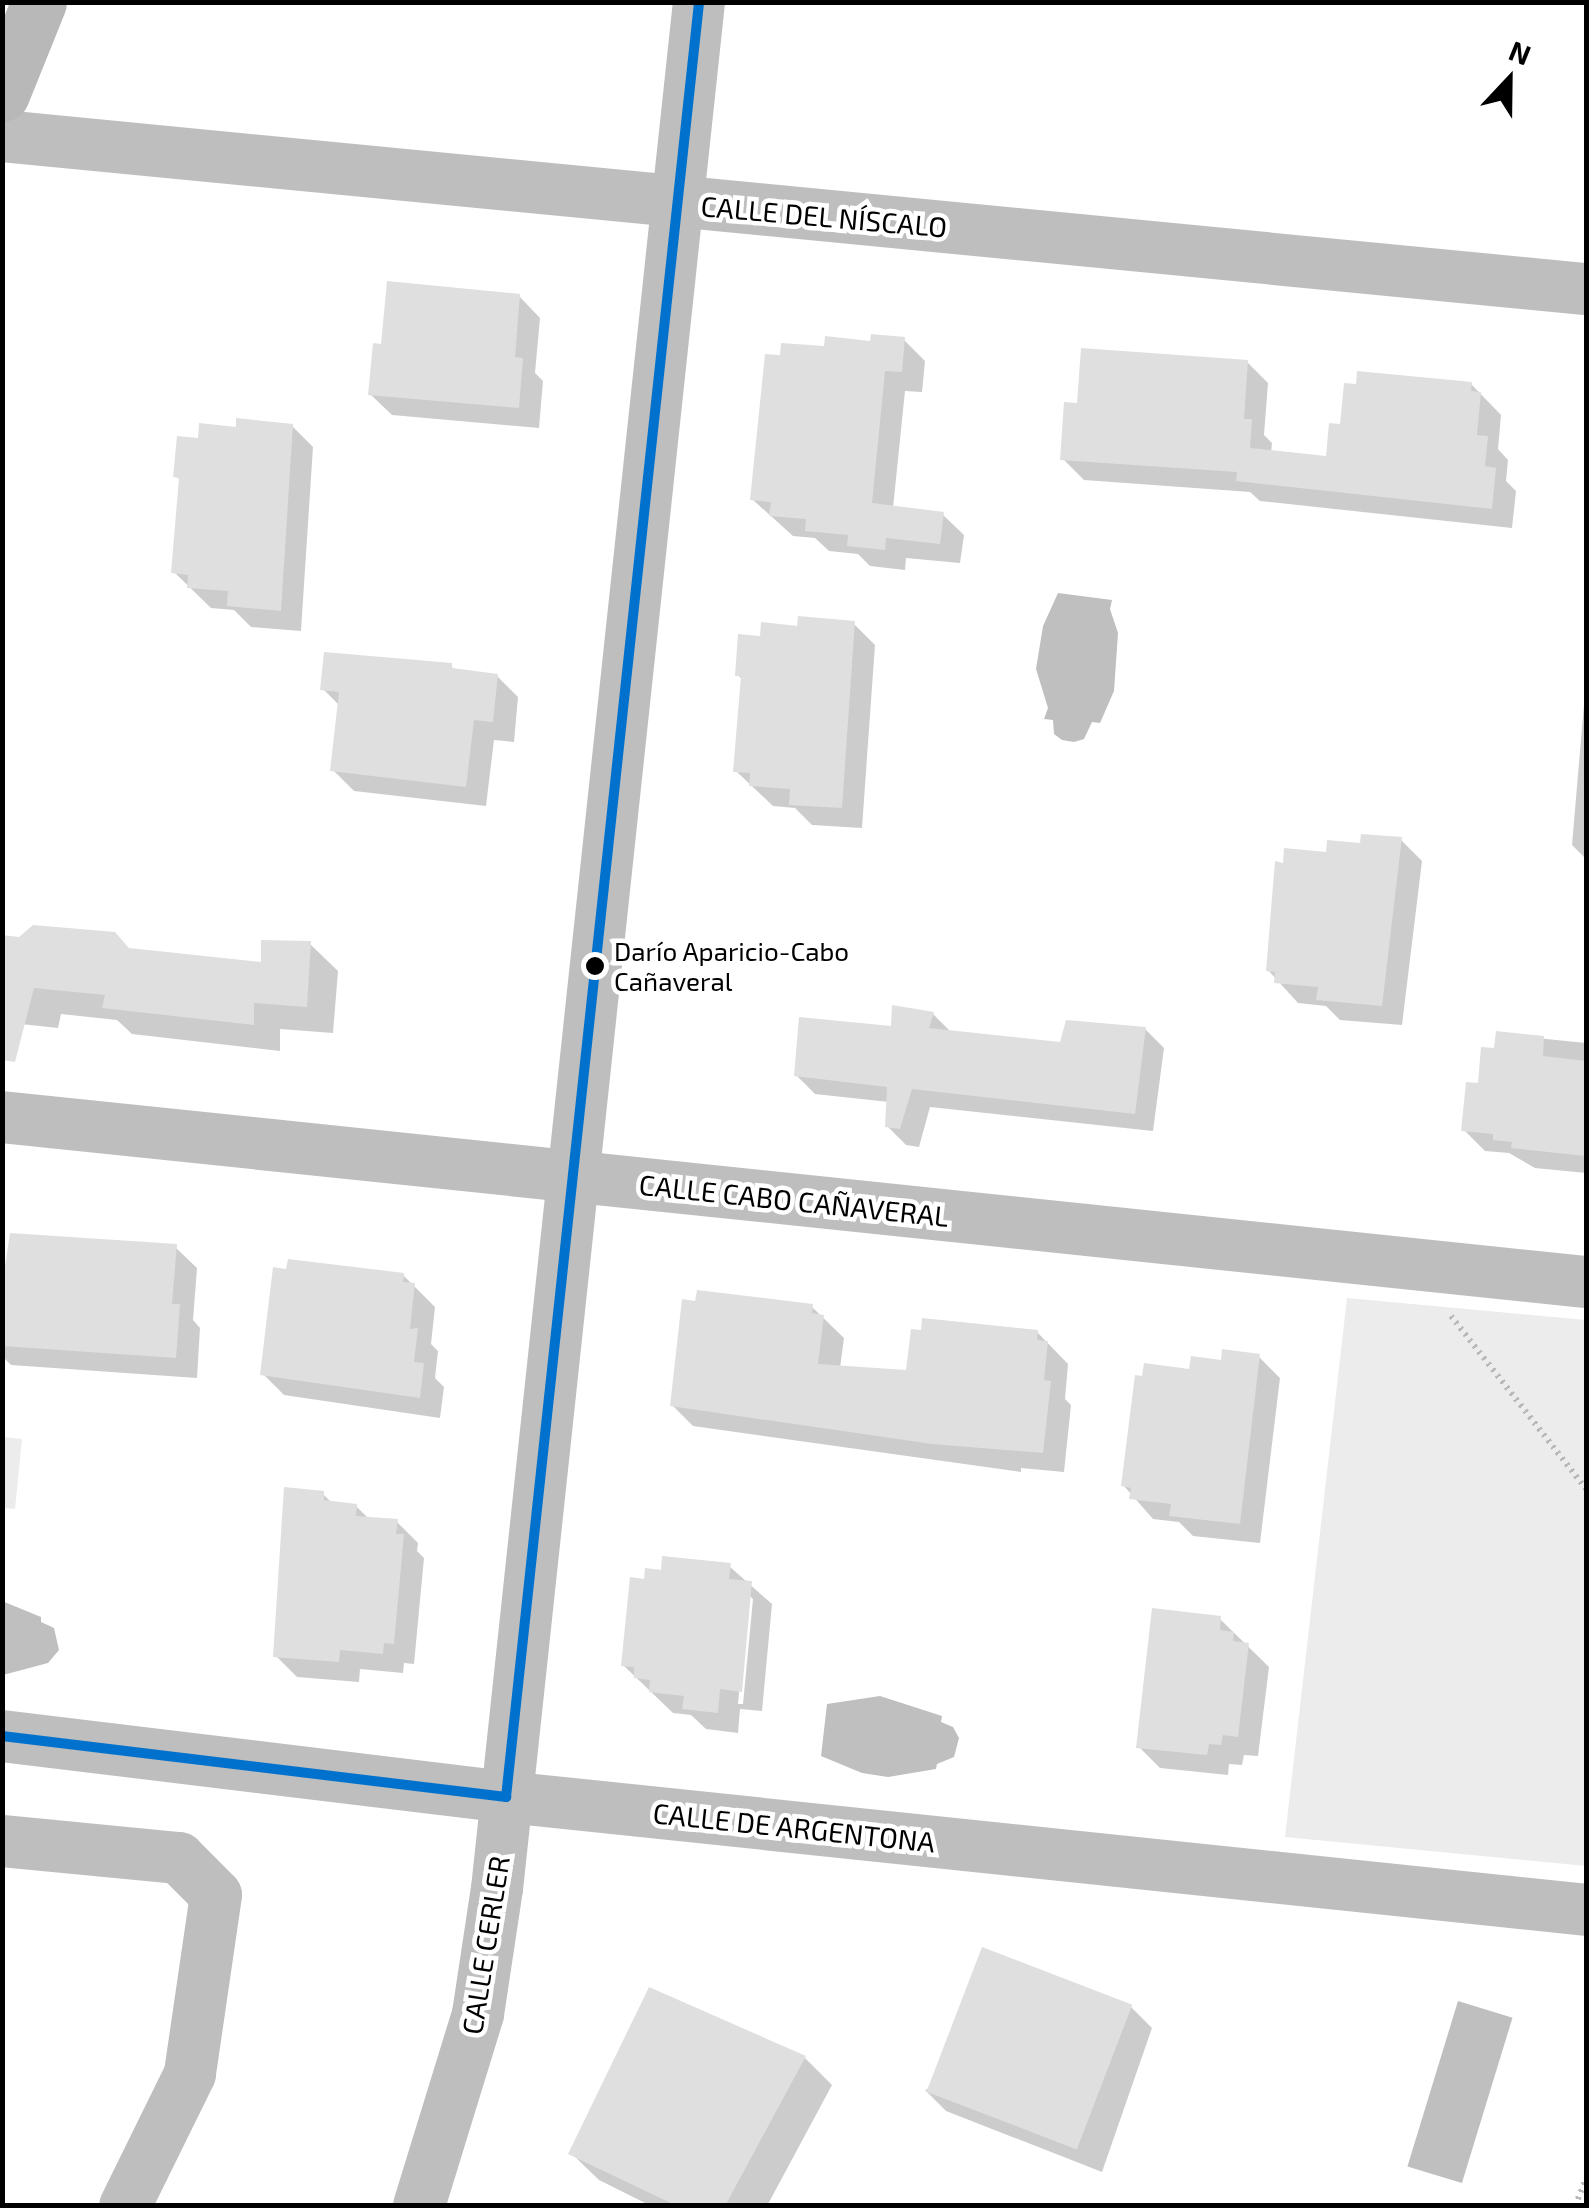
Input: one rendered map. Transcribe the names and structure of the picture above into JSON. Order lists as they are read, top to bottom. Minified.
{"streets":{"street":["CALLE DEL NÍSCALO","CALLE CABO CAÑAVERAL","CALLE DE ARGENTONA","CALLE CERLER"]},"crossings":[["CALLE DEL NÍSCALO","CALLE CERLER"],["CALLE CABO CAÑAVERAL","CALLE CERLER"],["CALLE DE ARGENTONA","CALLE CERLER"]],"places":["Darío Aparicio-Cabo Cañaveral"],"north":"top"}
